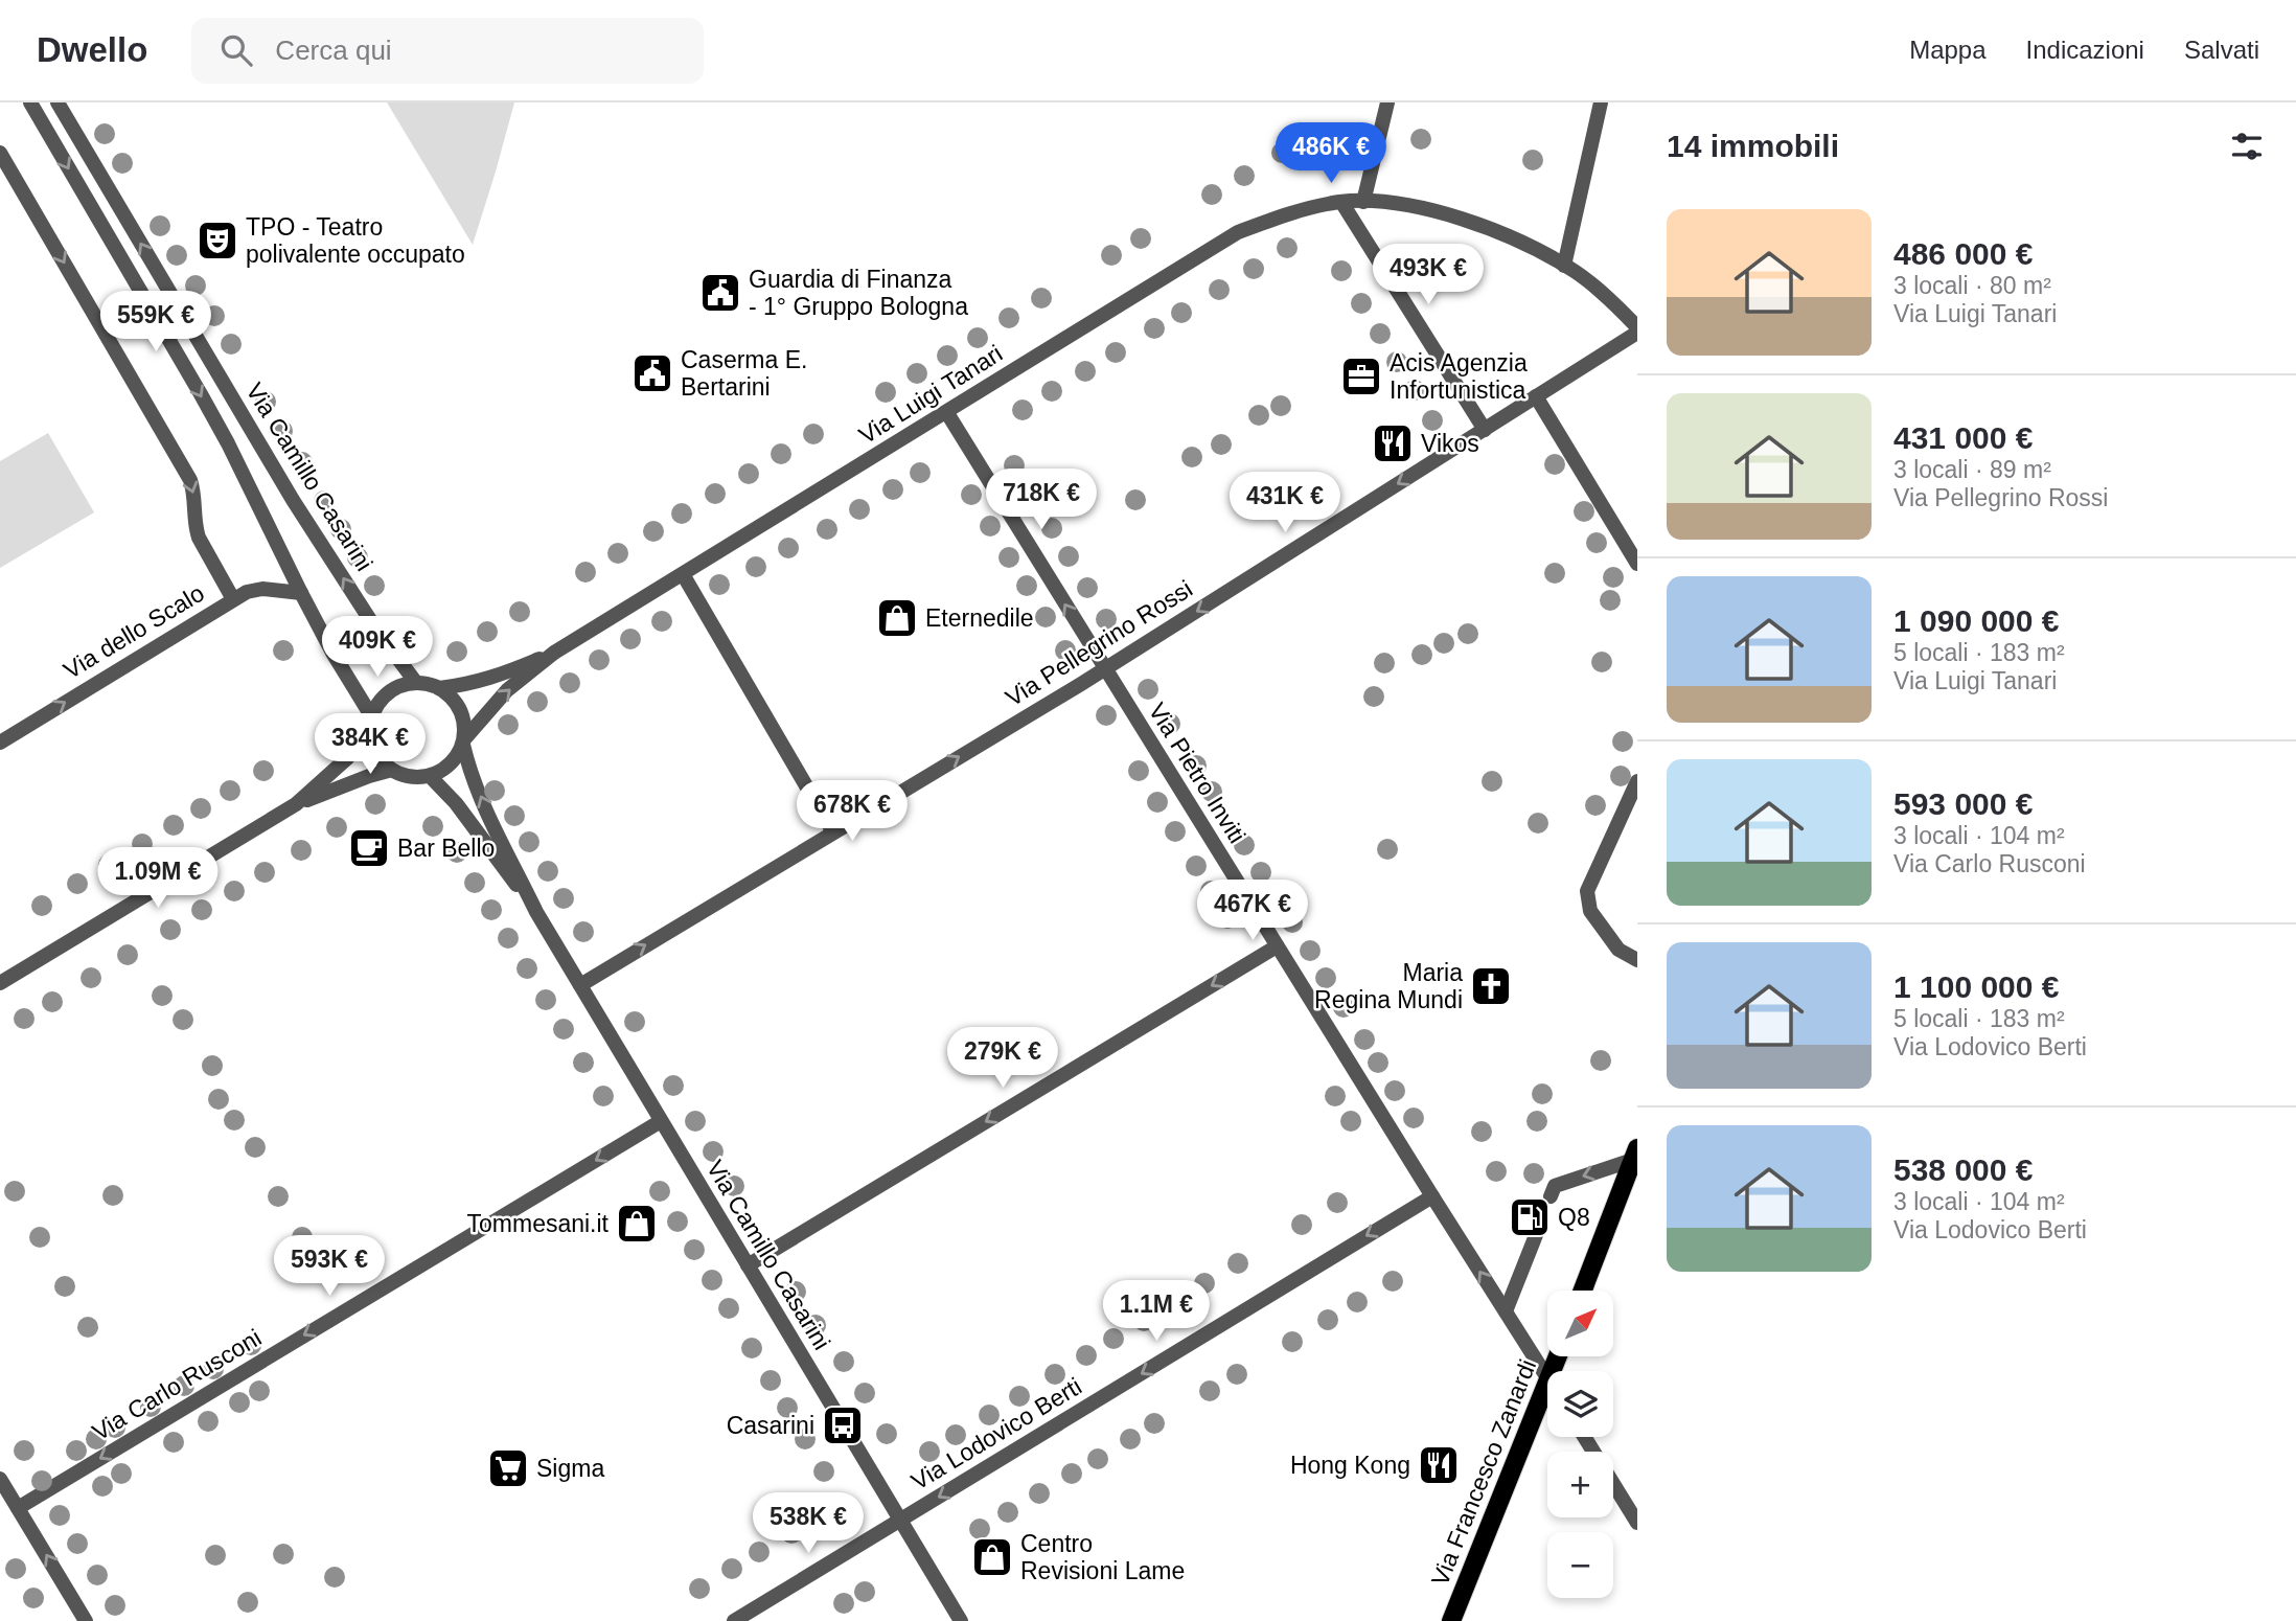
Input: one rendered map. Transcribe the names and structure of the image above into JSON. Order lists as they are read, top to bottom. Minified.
{"streets":{"main road":["Via Francesco Zanardi"],"street":["Via Luigi Tanari","Via Camillo Casarini","Via dello Scalo","Via Pellegrino Rossi","Via Pietro Inviti","Via Carlo Rusconi","Via Lodovico Berti"]},"crossings":[["Via Luigi Tanari","Via Camillo Casarini"],["Via Luigi Tanari","Via Pietro Inviti"],["Via Camillo Casarini","Via dello Scalo"],["Via Camillo Casarini","Via Pellegrino Rossi"],["Via Camillo Casarini","Via Carlo Rusconi"],["Via Camillo Casarini","Via Lodovico Berti"],["Via Pellegrino Rossi","Via Pietro Inviti"],["Via Pietro Inviti","Via Lodovico Berti"]],"one_way":["Via dello Scalo","Via Pietro Inviti","Via Carlo Rusconi","Via Lodovico Berti"],"places":{"theatre":["TPO - Teatro polivalente occupato"],"public building":["Guardia di Finanza - 1° Gruppo Bologna","Caserma E. Bertarini"],"office":["Acis Agenzia Infortunistica"],"restaurant":["Vikos","Hong Kong"],"shop":["Eternedile","Tommesani.it","Centro Revisioni Lame"],"cafe":["Bar Bello"],"church":["Maria Regina Mundi"],"fuel station":["Q8"],"bus stop":["Casarini"],"supermarket":["Sigma"]},"north":"top right","page":{"header":"Dwello","search":"Cerca qui","nav":["Mappa","Indicazioni","Salvati"],"heading":"14 immobili","price":["486K €","493K €","559K €","718K €","431K €","409K €","384K €","678K €","1.09M €","467K €","279K €","593K €","1.1M €","538K €"],"list":[{"name":"486 000 €","note":"3 locali · 80 m² · Via Luigi Tanari"},{"name":"431 000 €","note":"3 locali · 89 m² · Via Pellegrino Rossi"},{"name":"1 090 000 €","note":"5 locali · 183 m² · Via Luigi Tanari"},{"name":"593 000 €","note":"3 locali · 104 m² · Via Carlo Rusconi"},{"name":"1 100 000 €","note":"5 locali · 183 m² · Via Lodovico Berti"},{"name":"538 000 €","note":"3 locali · 104 m² · Via Lodovico Berti"}],"map_buttons":["+","−"]}}
